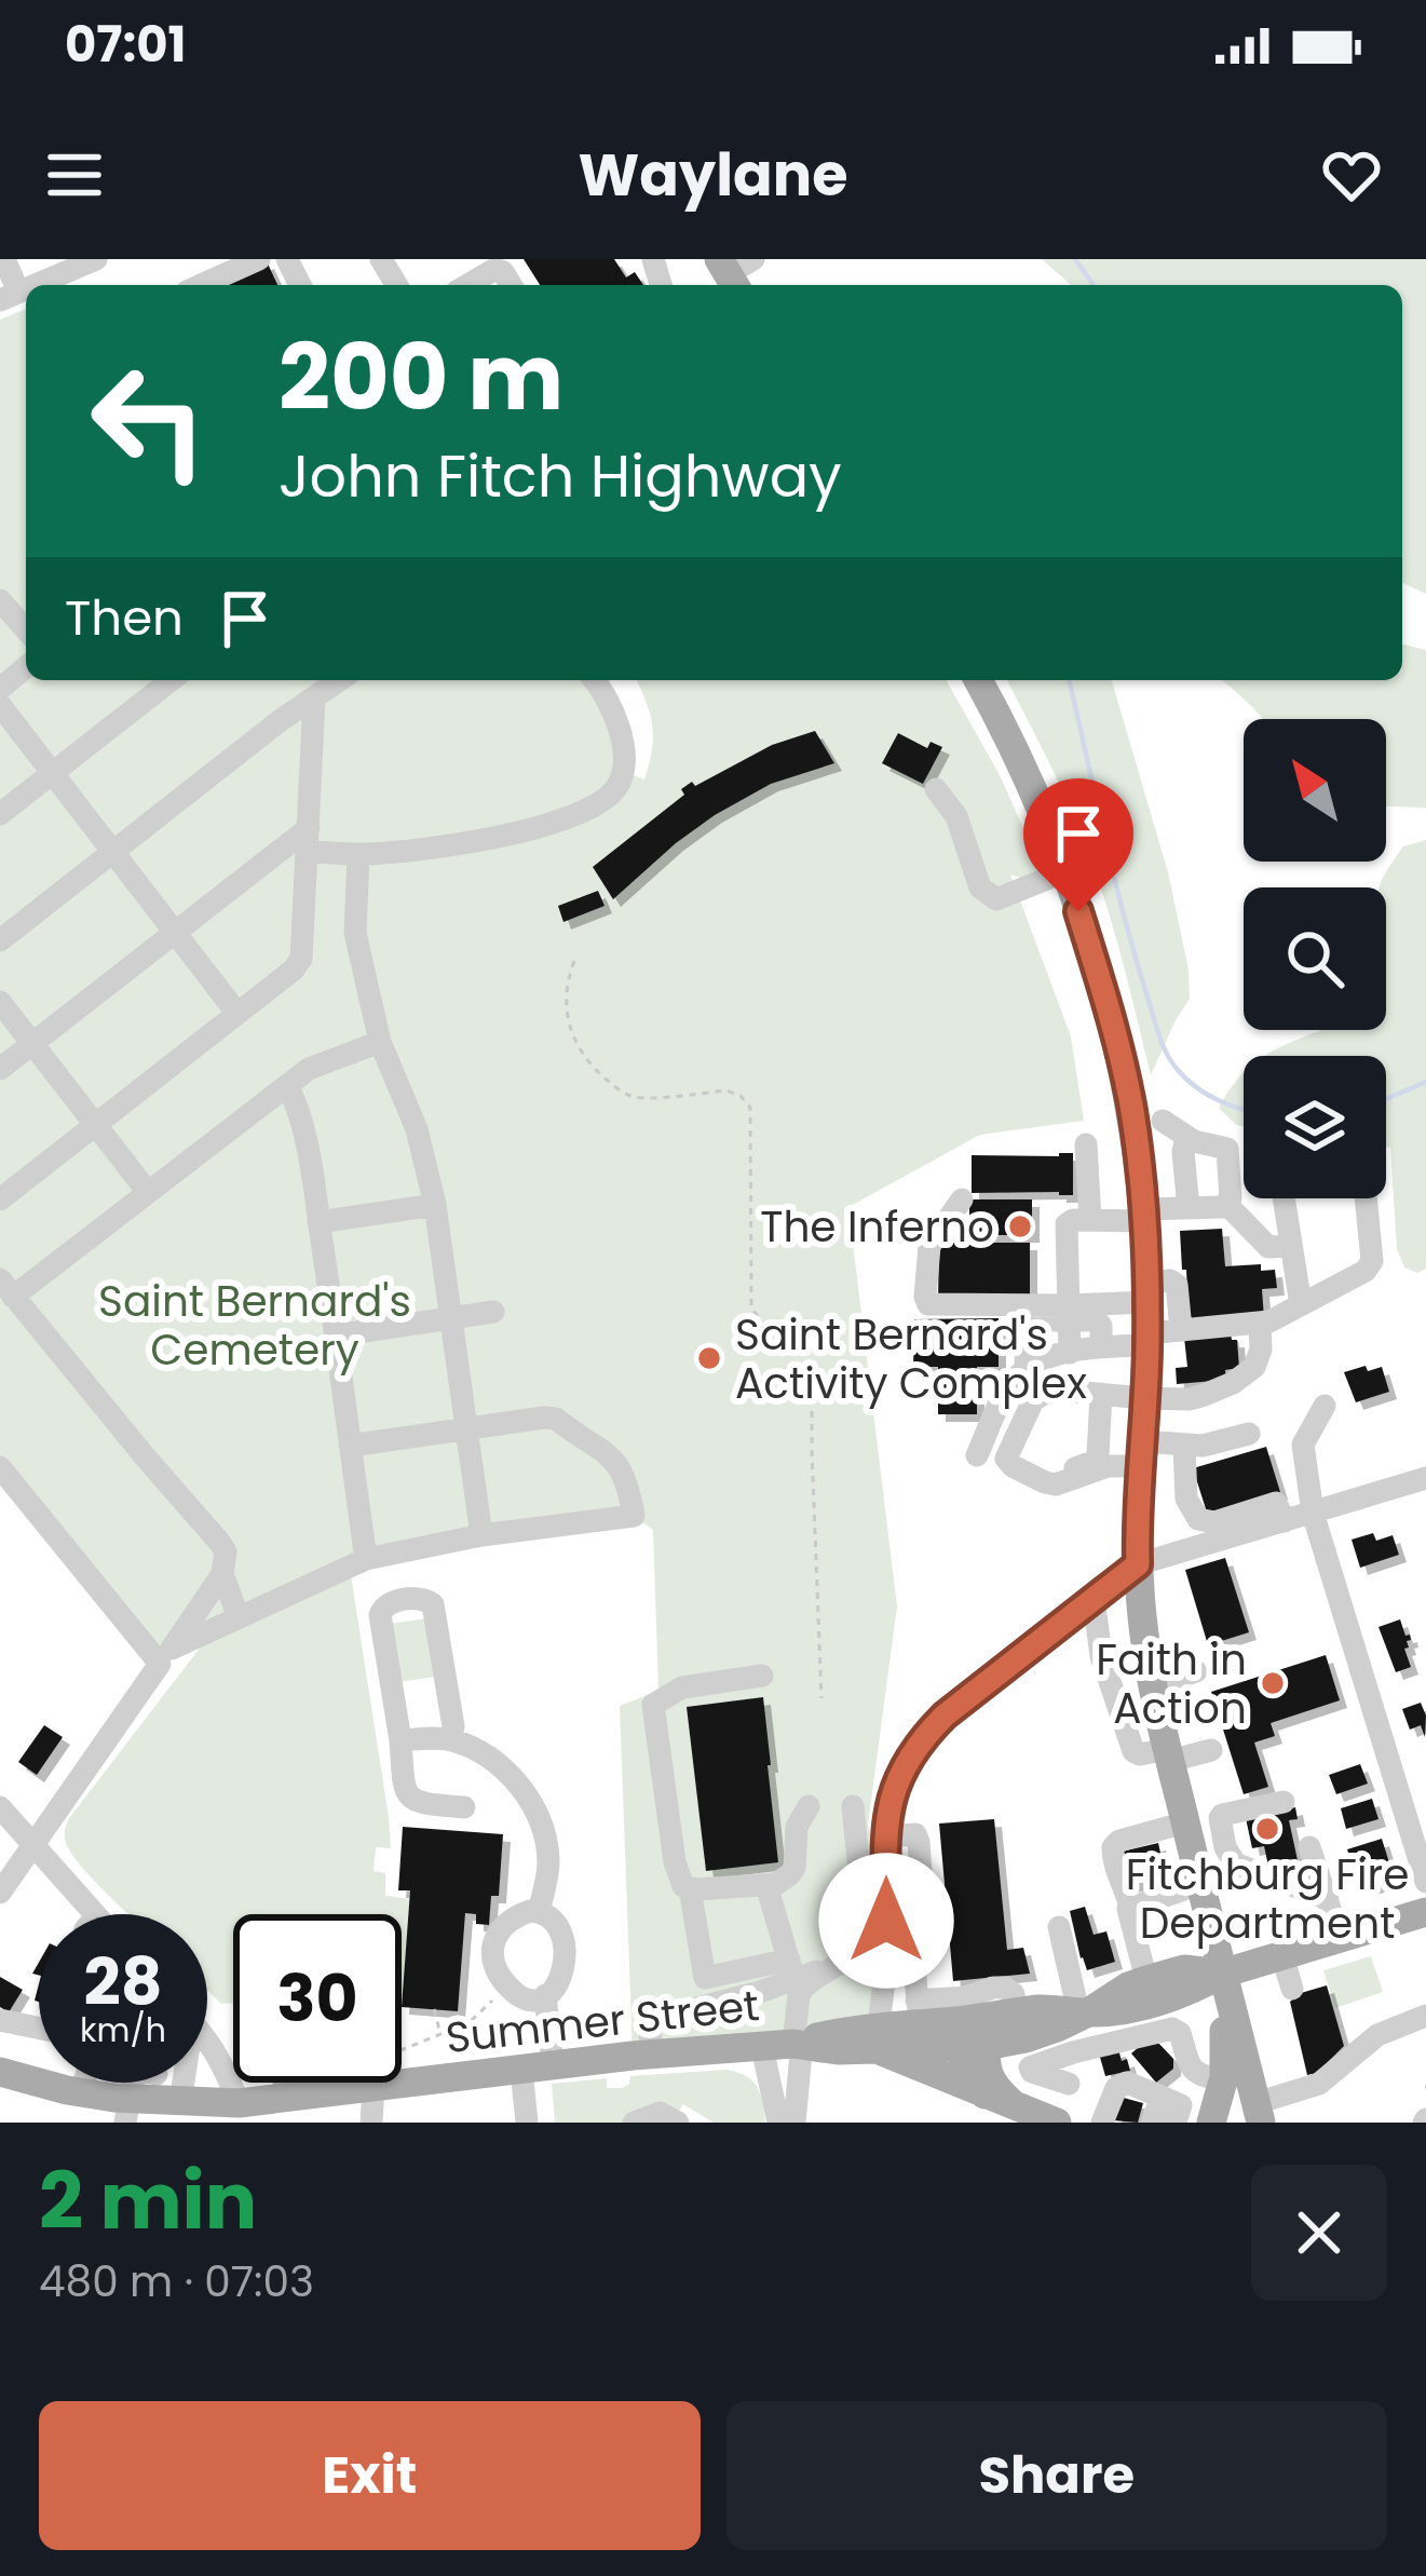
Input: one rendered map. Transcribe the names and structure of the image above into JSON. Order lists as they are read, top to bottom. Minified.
{"streets":{"main road":["Summer Street"]},"parks":["Saint Bernard's Cemetery"],"places":["The Inferno","Saint Bernard's Activity Complex","Faith in Action","Fitchburg Fire Department"],"north":"top left","page":{"status":"07:01","header":"Waylane","turn":["200 m","John Fitch Highway"],"then":"Then","speed":"28 km/h","limit":"30","heading":["2 min","480 m · 07:03"],"buttons":["Exit","Share"]}}
